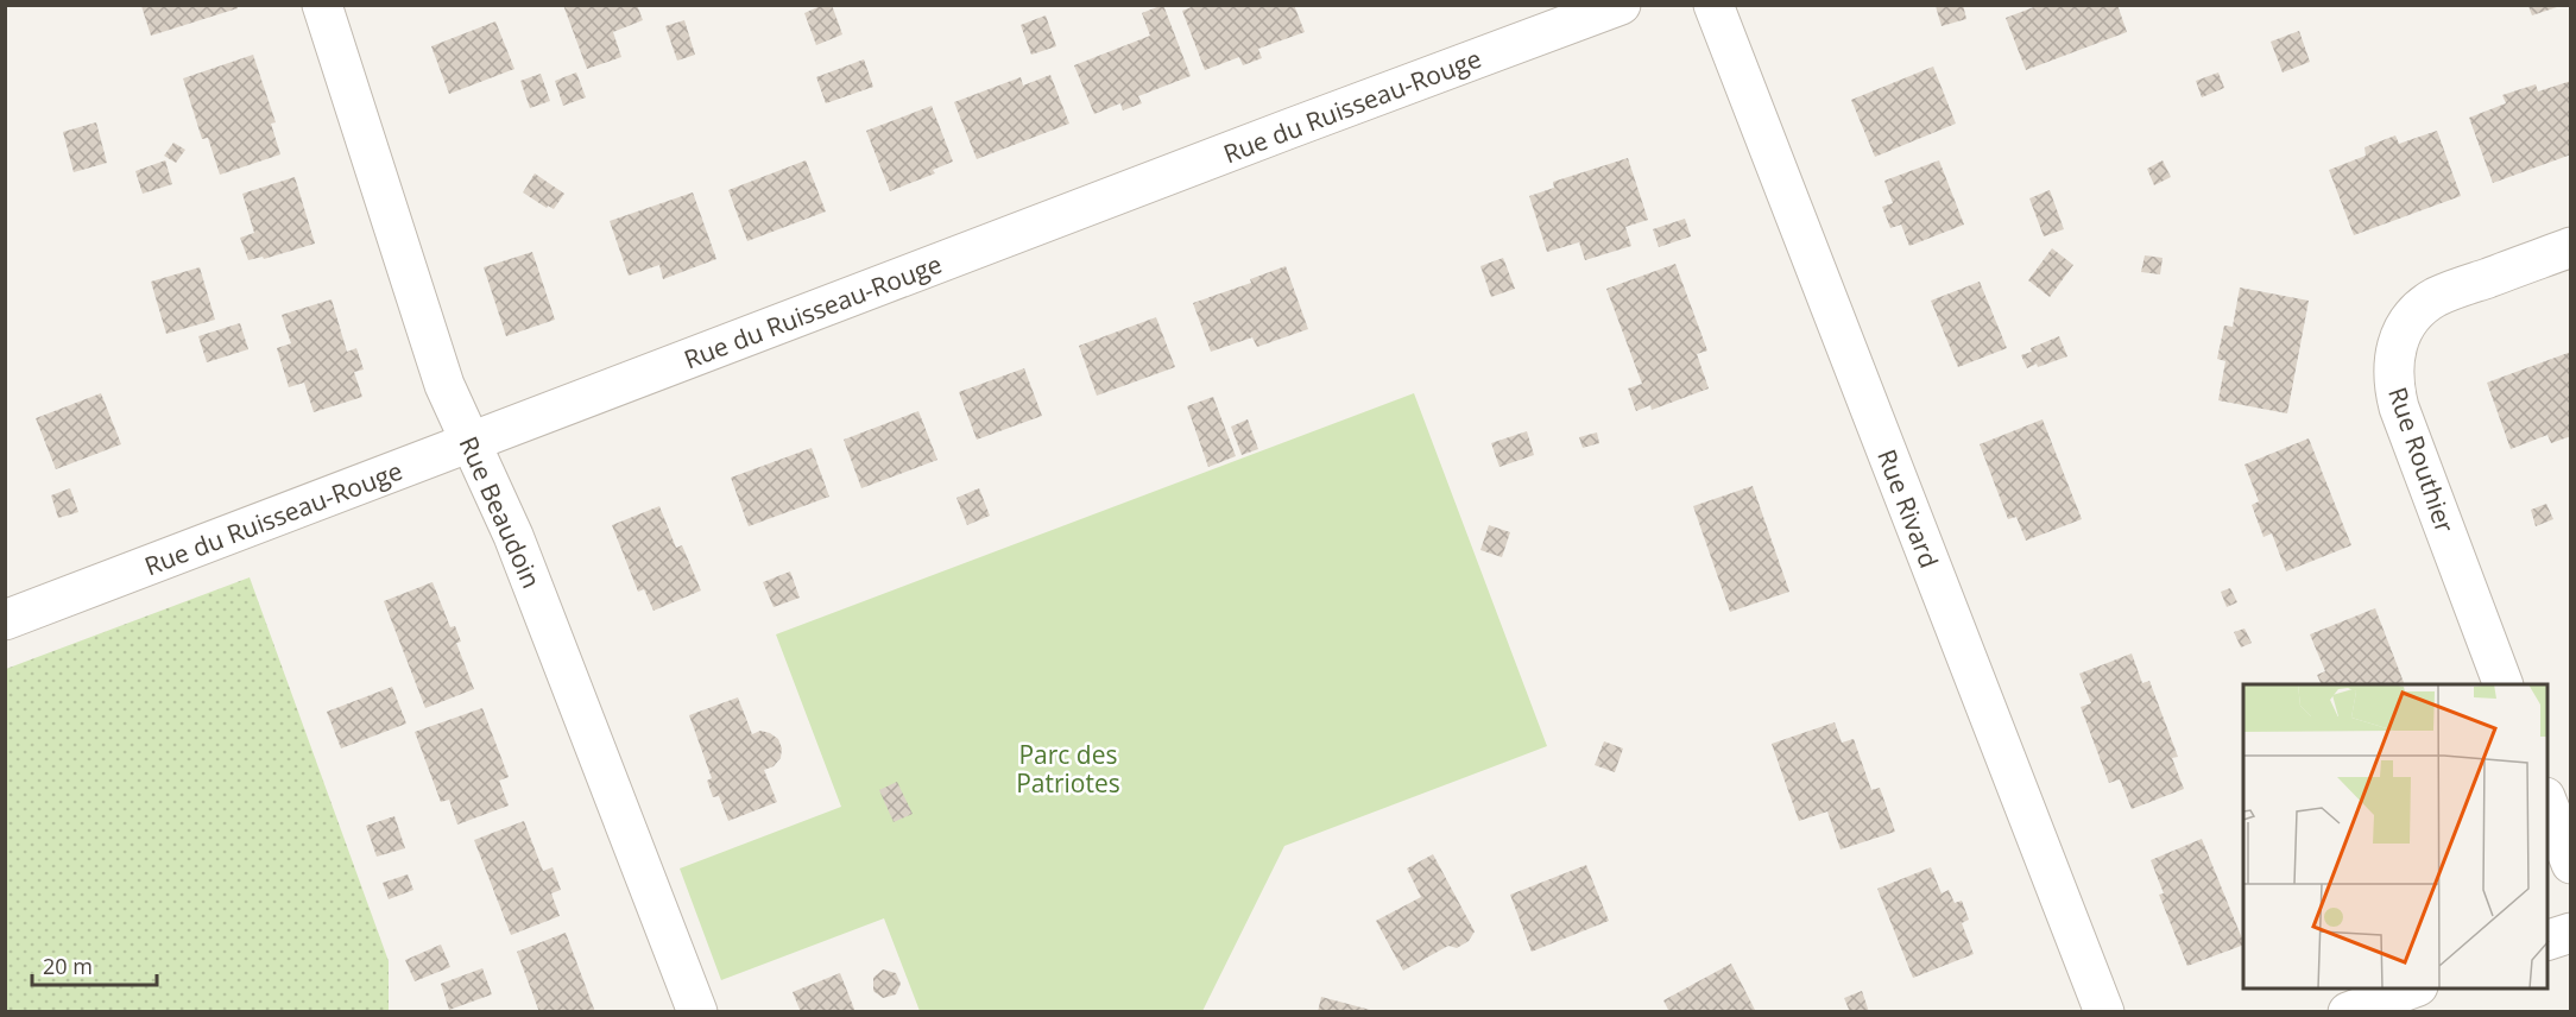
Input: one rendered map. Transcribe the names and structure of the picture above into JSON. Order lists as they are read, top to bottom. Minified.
{"streets":{"street":["Rue du Ruisseau-Rouge","Rue Routhier","Rue Rivard","Rue Beaudoin"]},"crossings":[["Rue du Ruisseau-Rouge","Rue Beaudoin"]],"parks":["Parc des Patriotes"],"scale_bar":"20 m"}
